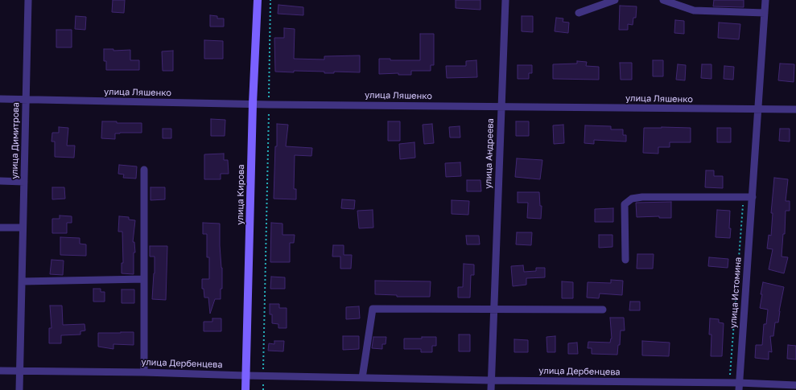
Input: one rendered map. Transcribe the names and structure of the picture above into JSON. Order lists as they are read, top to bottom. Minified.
{"streets":{"main road":["улица Кирова"],"street":["улица Ляшенко","улица Димитрова","улица Андреева","улица Истомина","улица Дербенцева"]},"crossings":[["улица Ляшенко","улица Димитрова"],["улица Ляшенко","улица Андреева"],["улица Ляшенко","улица Кирова"],["улица Ляшенко","улица Истомина"],["улица Димитрова","улица Дербенцева"],["улица Андреева","улица Дербенцева"],["улица Кирова","улица Дербенцева"],["улица Истомина","улица Дербенцева"]]}
